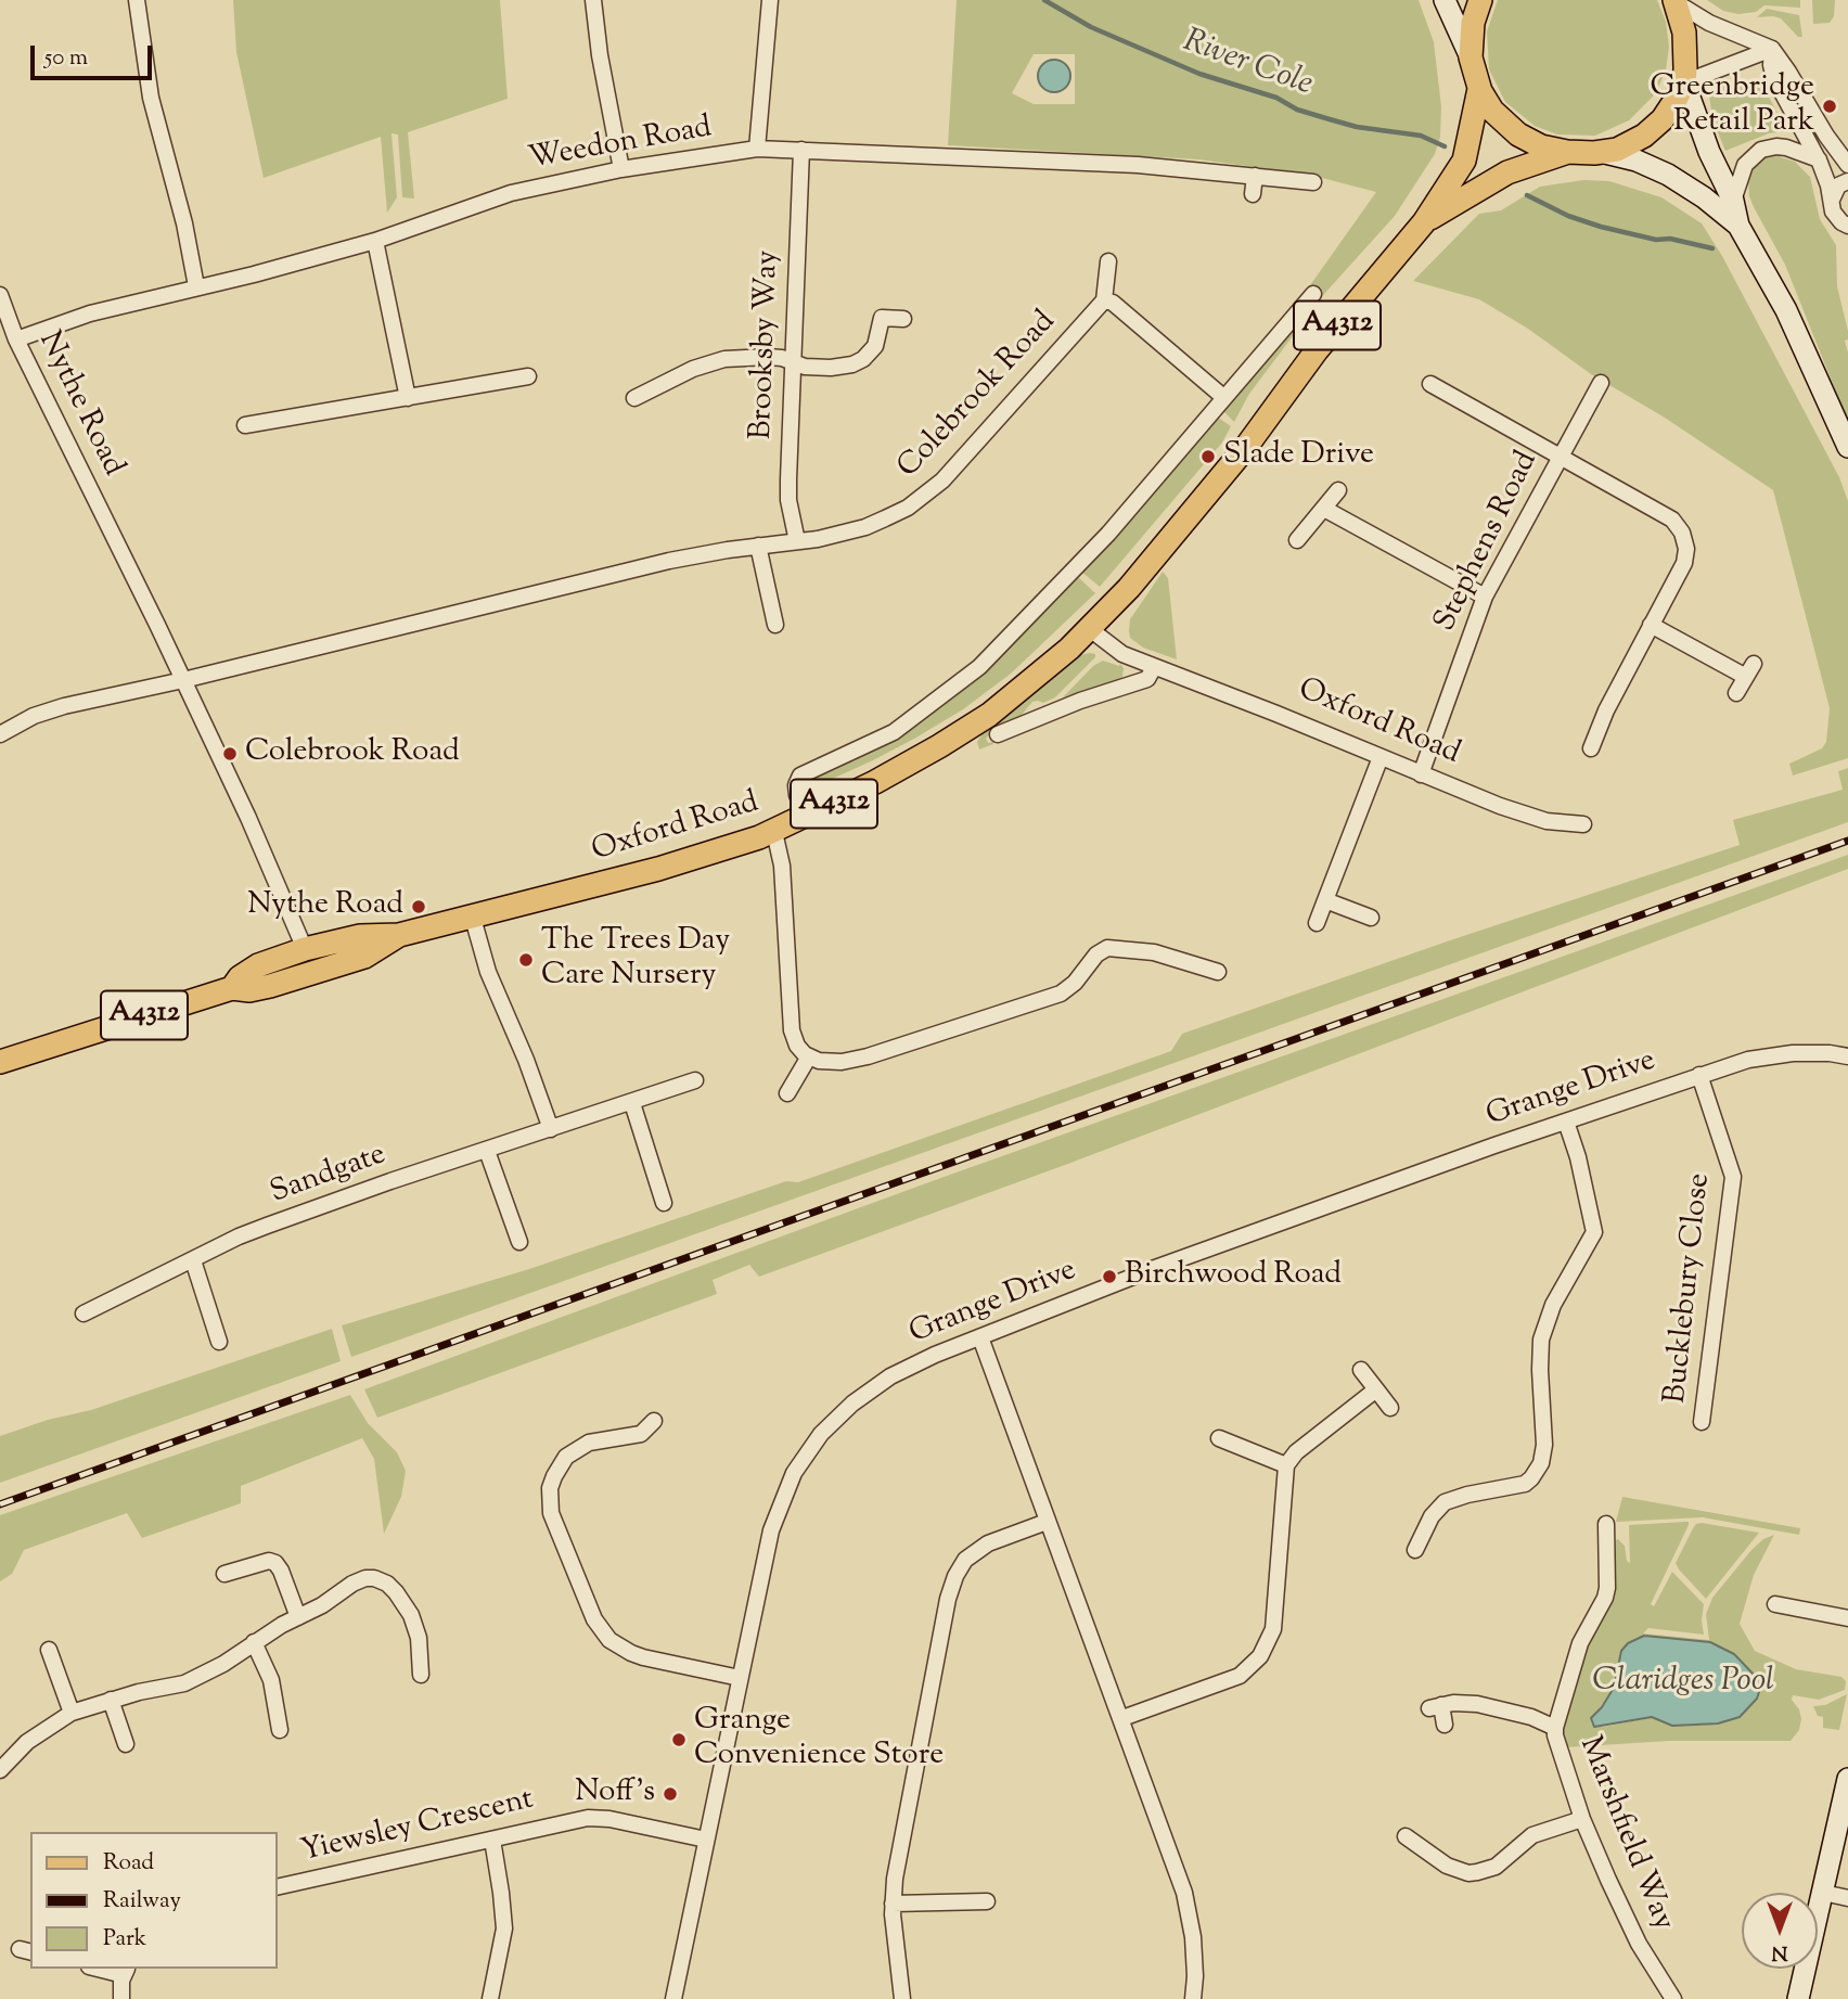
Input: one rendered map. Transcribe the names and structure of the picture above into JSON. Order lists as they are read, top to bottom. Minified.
{"streets":{"main road":["A4312","Oxford Road"],"street":["Weedon Road","Brooksby Way","Colebrook Road","Nythe Road","Stephens Road","Grange Drive","Sandgate","Bucklebury Close","Yiewsley Crescent","Marshfield Way"]},"crossings":[["Weedon Road","Brooksby Way"],["Weedon Road","Nythe Road"],["A4312","Oxford Road"],["Brooksby Way","Colebrook Road"],["Colebrook Road","Nythe Road"],["Nythe Road","Oxford Road"],["Stephens Road","Oxford Road"],["Grange Drive","Bucklebury Close"],["Grange Drive","Yiewsley Crescent"]],"water":["River Cole","Claridges Pool"],"places":["Greenbridge Retail Park","Slade Drive","Colebrook Road","Nythe Road","The Trees Day Care Nursery","Birchwood Road","Grange Convenience Store","Noff's"],"legend":["Road","Railway","Park"],"scale_bar":"50 m","north":"bottom"}
